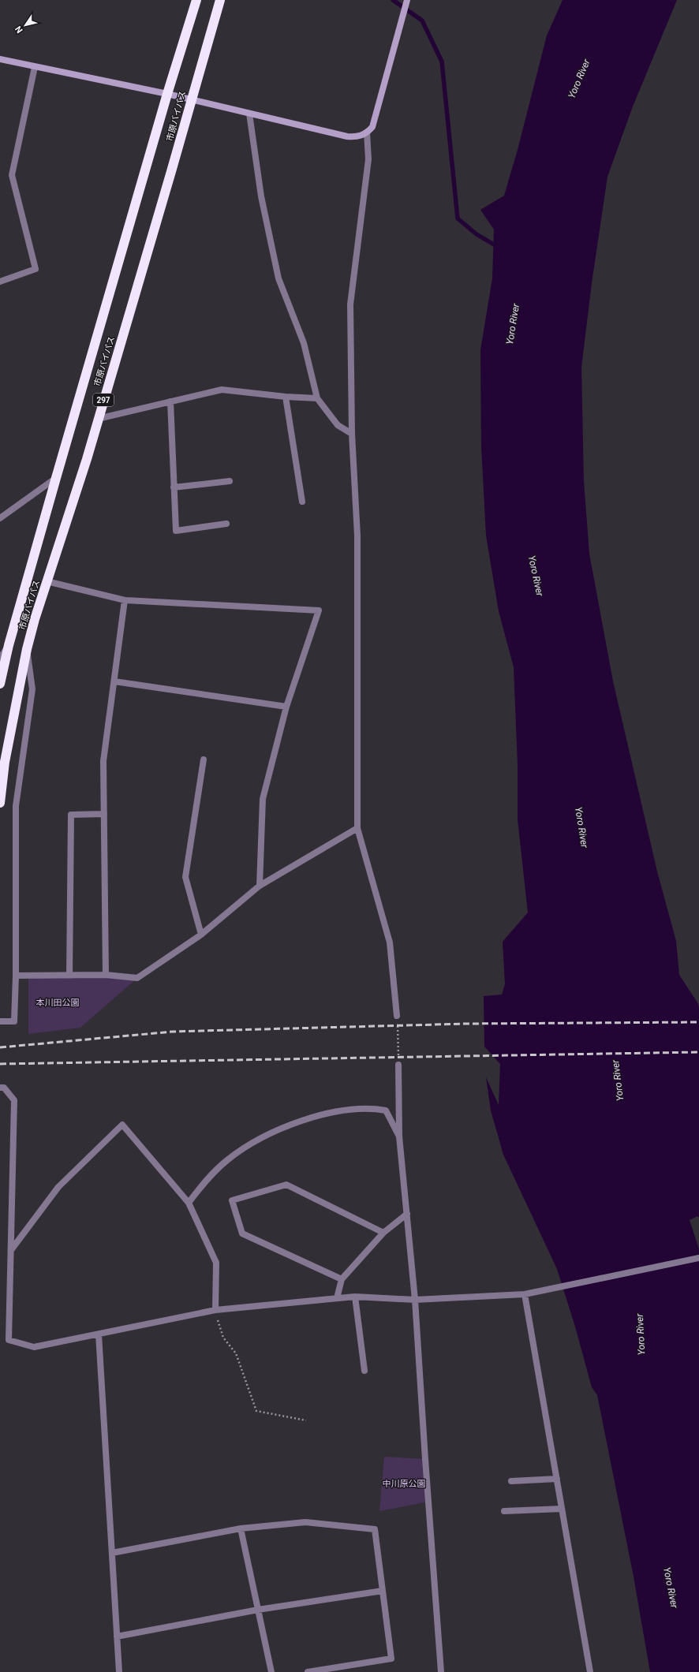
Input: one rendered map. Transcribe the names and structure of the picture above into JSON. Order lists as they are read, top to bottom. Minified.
{"streets":{"highway":["市原バイパス","297"]},"water":["Yoro River"],"parks":["本川田公園","中川原公園"],"north":"bottom left"}
